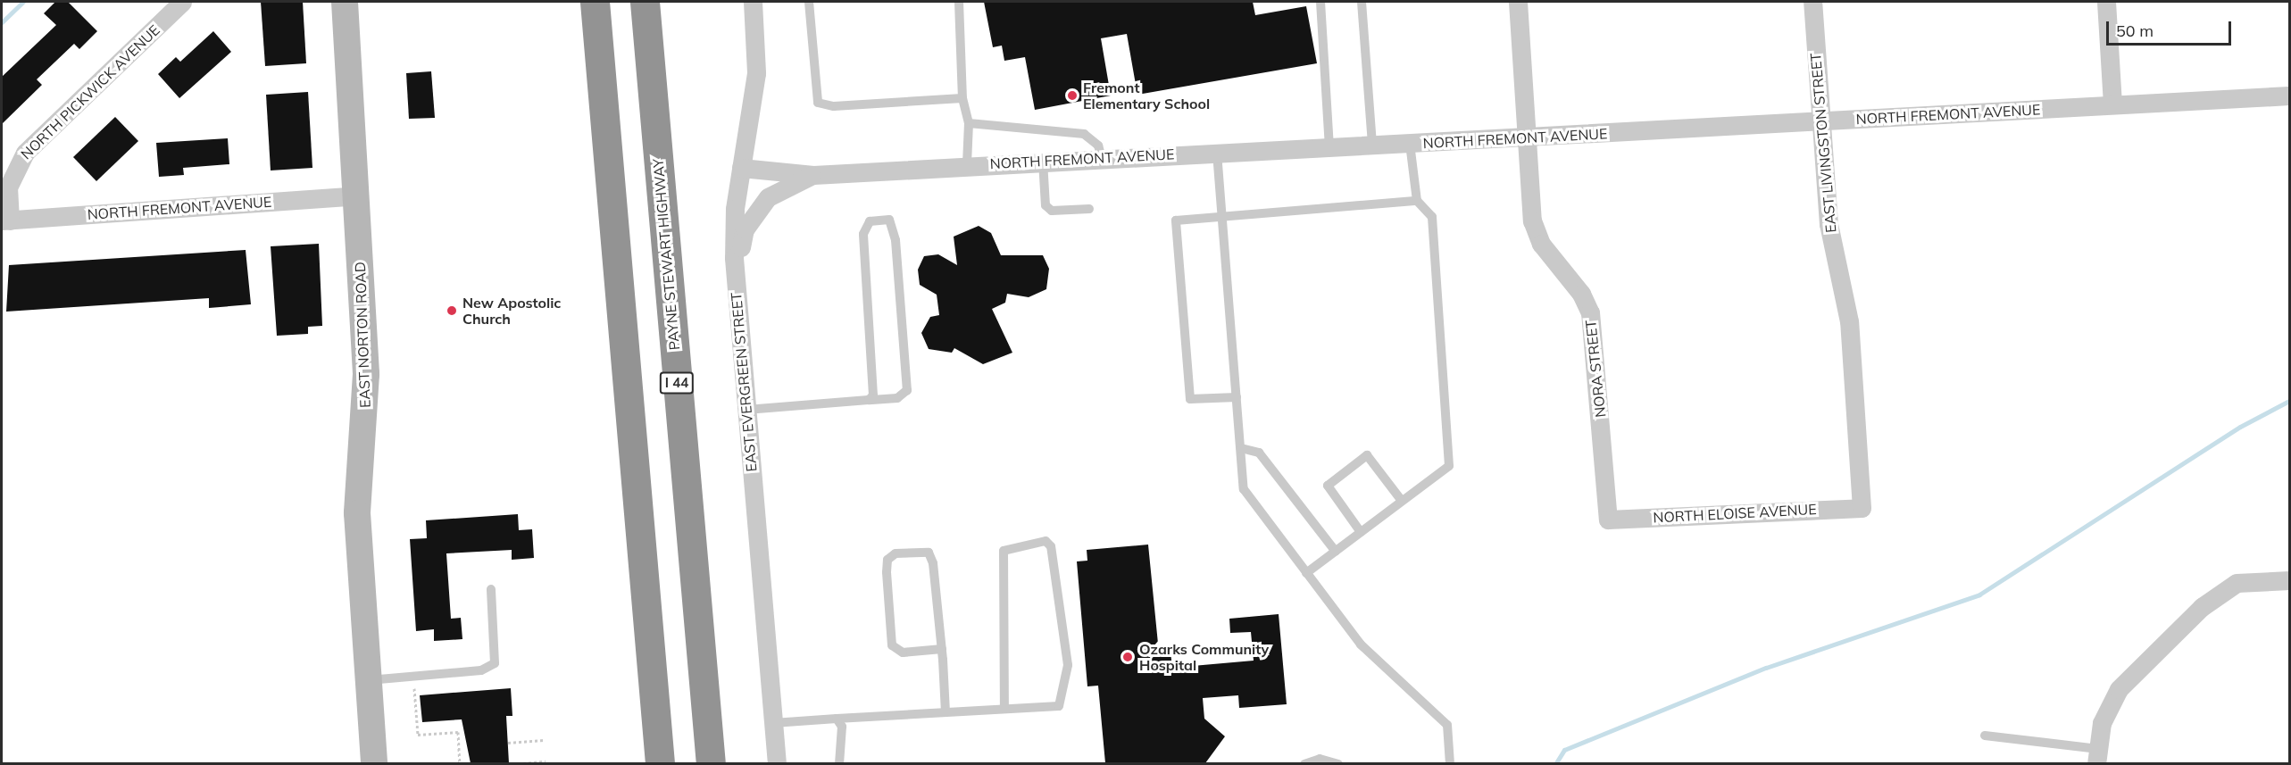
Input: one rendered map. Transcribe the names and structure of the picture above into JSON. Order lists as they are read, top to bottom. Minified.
{"streets":{"highway":["PAYNE STEWART HIGHWAY","I 44"],"main road":["EAST NORTON ROAD"],"street":["NORTH PICKWICK AVENUE","NORTH FREMONT AVENUE","EAST LIVINGSTON STREET","NORA STREET","EAST EVERGREEN STREET","NORTH ELOISE AVENUE"]},"crossings":[["NORTH PICKWICK AVENUE","NORTH FREMONT AVENUE"],["NORTH FREMONT AVENUE","EAST LIVINGSTON STREET"],["NORTH FREMONT AVENUE","EAST NORTON ROAD"],["NORTH FREMONT AVENUE","NORA STREET"],["NORTH FREMONT AVENUE","EAST EVERGREEN STREET"],["EAST LIVINGSTON STREET","NORTH ELOISE AVENUE"],["NORA STREET","NORTH ELOISE AVENUE"]],"places":["Fremont Elementary School","New Apostolic Church","Ozarks Community Hospital"],"scale_bar":"50 m"}
